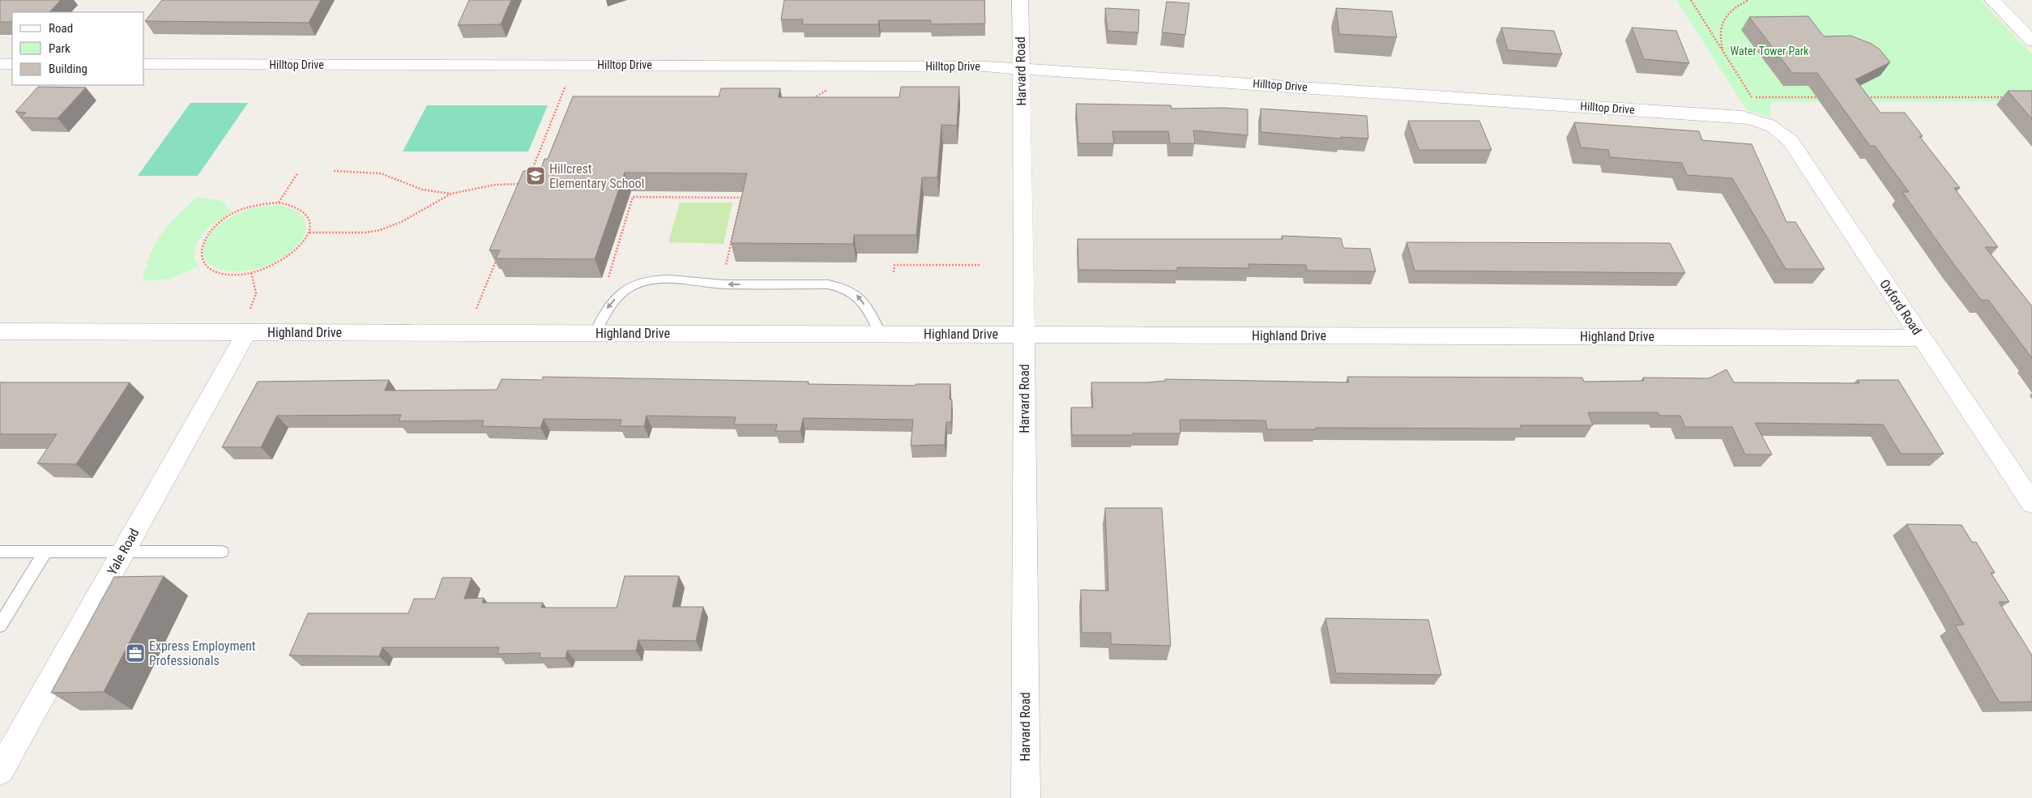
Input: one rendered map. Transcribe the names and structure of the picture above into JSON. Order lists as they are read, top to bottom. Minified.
{"streets":{"street":["Hilltop Drive","Harvard Road","Oxford Road","Highland Drive","Yale Road"]},"crossings":[["Hilltop Drive","Harvard Road"],["Hilltop Drive","Oxford Road"],["Harvard Road","Highland Drive"],["Oxford Road","Highland Drive"],["Highland Drive","Yale Road"]],"parks":["Water Tower Park"],"places":{"school or university":["Hillcrest Elementary School"],"office":["Express Employment Professionals"]},"legend":["Road","Park","Building"]}
